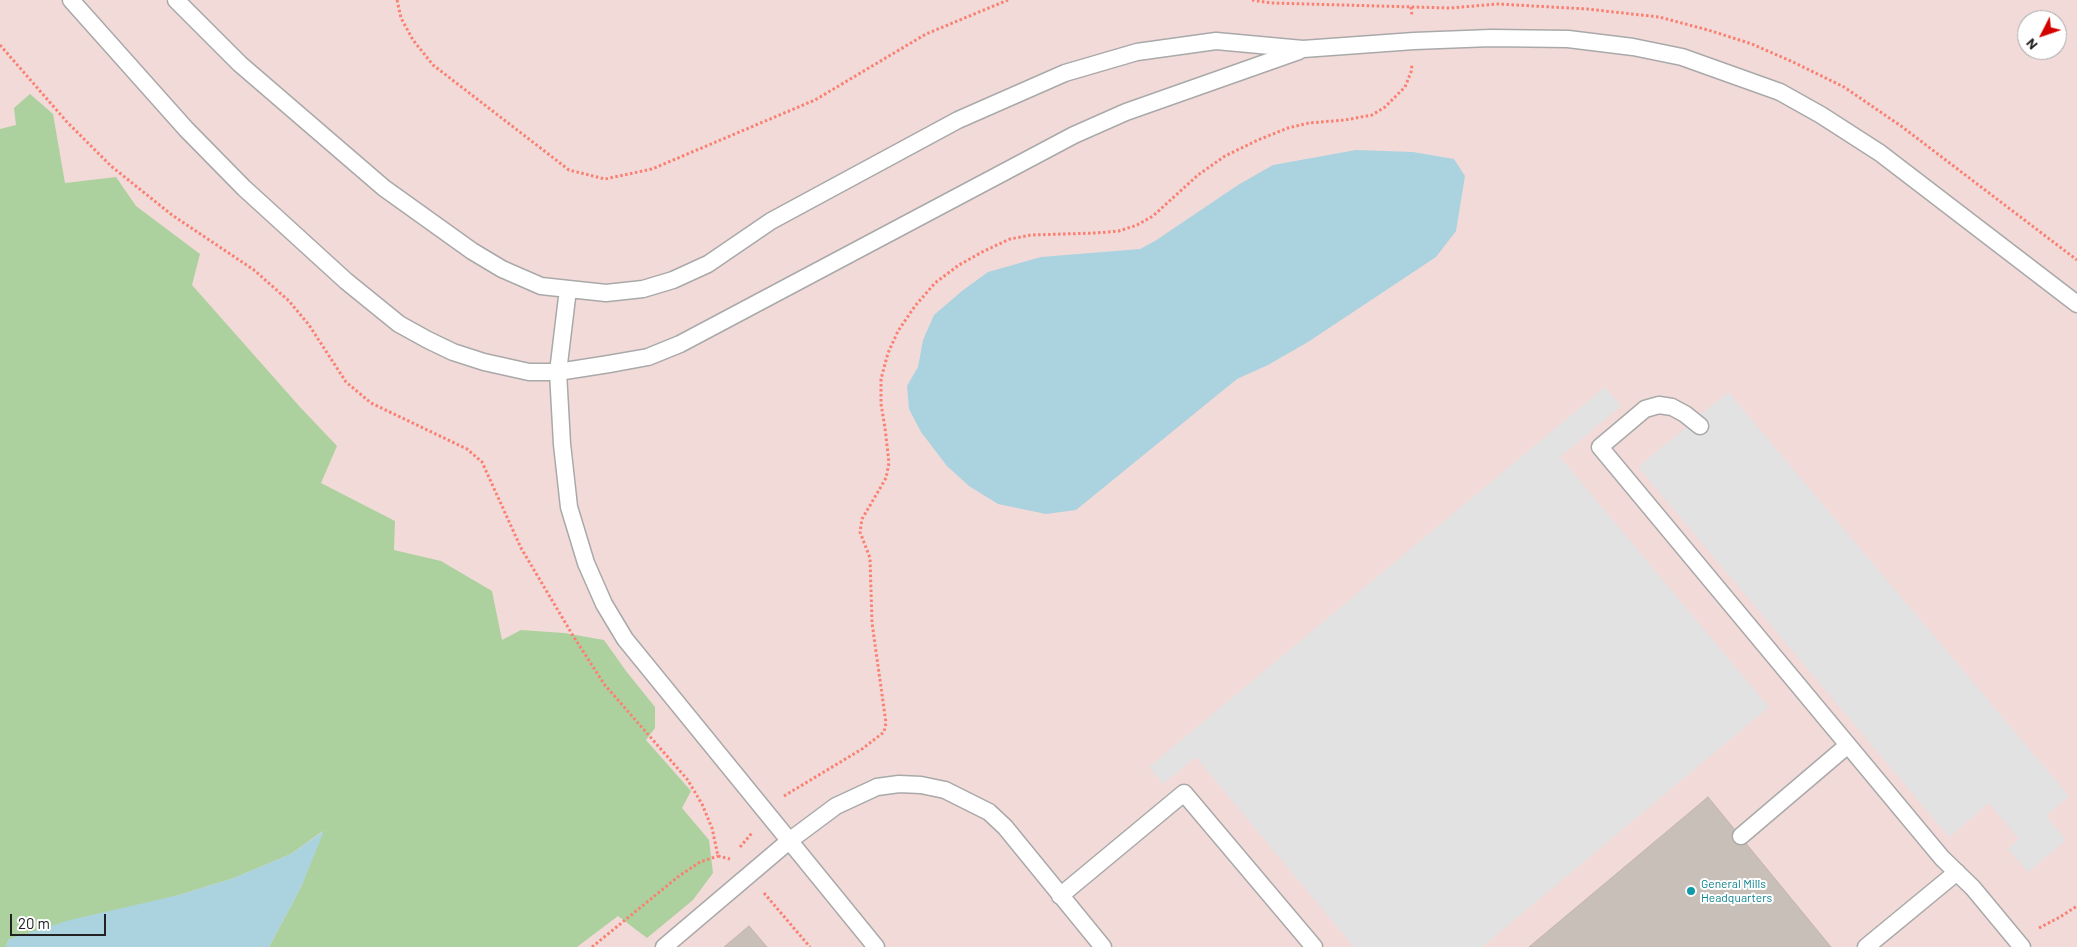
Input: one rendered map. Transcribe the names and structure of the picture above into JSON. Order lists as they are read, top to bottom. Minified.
{"places":["General Mills Headquarters"],"scale_bar":"20 m","north":"bottom left"}
